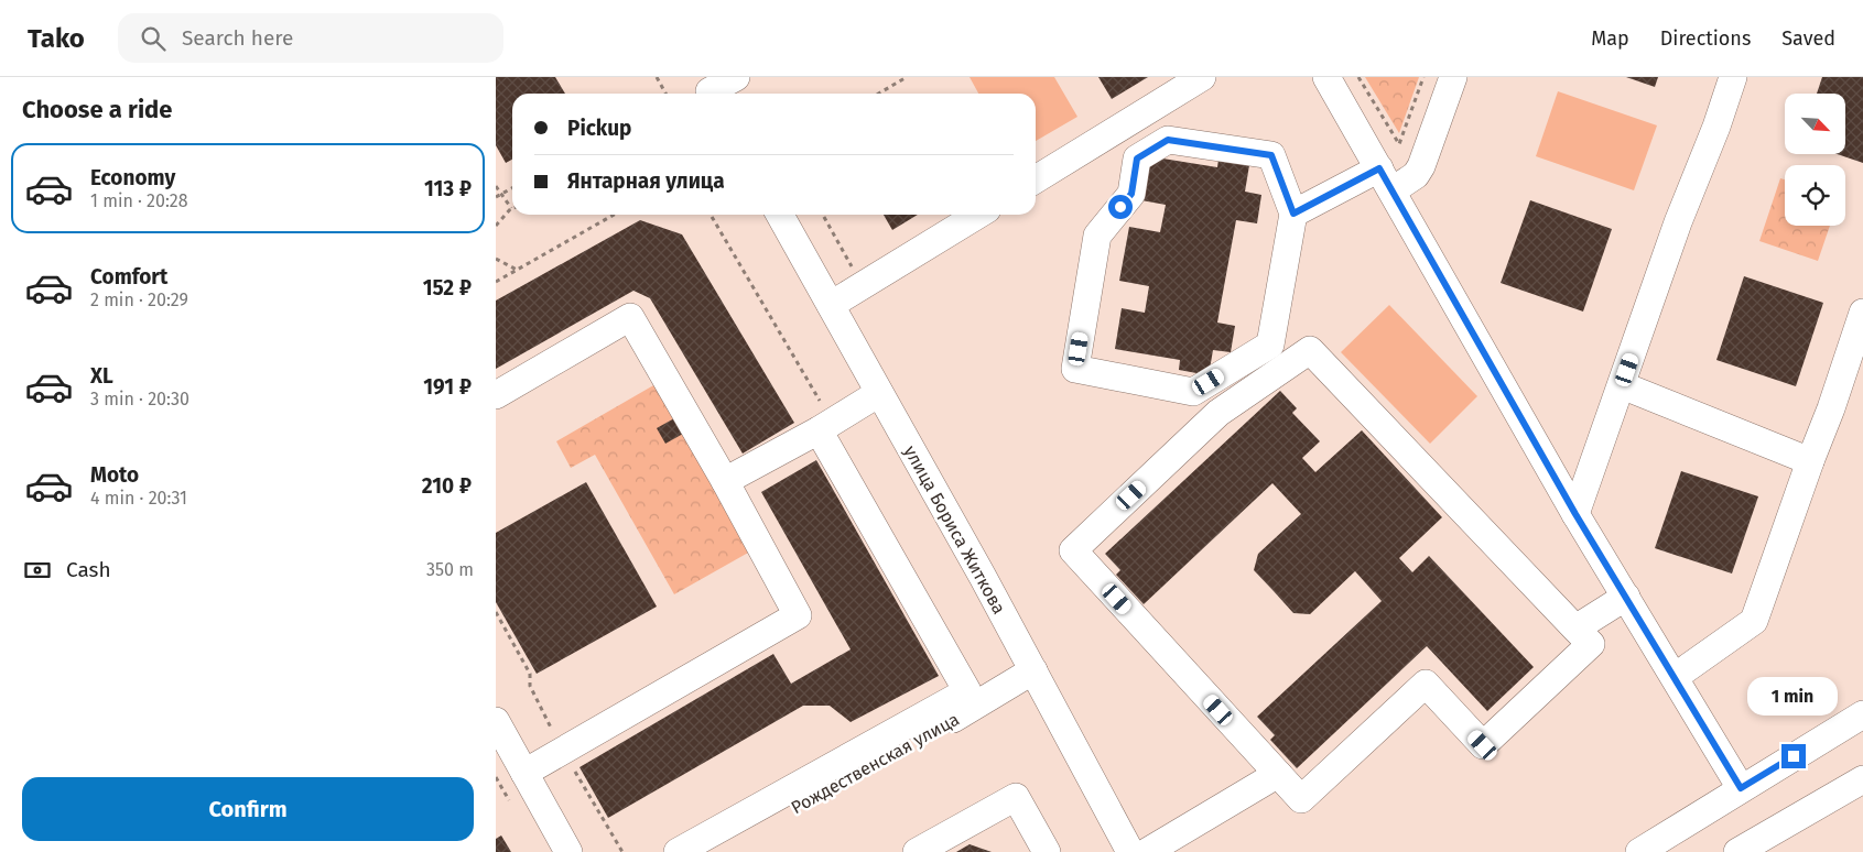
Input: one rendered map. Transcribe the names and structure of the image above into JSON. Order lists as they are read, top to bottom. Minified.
{"streets":{"street":["улица Бориса Житкова","Рождественская улица"]},"crossings":[["улица Бориса Житкова","Рождественская улица"]],"north":"bottom right","page":{"header":"Tako","search":"Search here","nav":["Map","Directions","Saved"],"heading":"Choose a ride","banner":["Pickup","Янтарная улица"],"list":[{"name":"Economy","note":"1 min · 20:28","value":"113 ₽"},{"name":"Comfort","note":"2 min · 20:29","value":"152 ₽"},{"name":"XL","note":"3 min · 20:30","value":"191 ₽"},{"name":"Moto","note":"4 min · 20:31","value":"210 ₽"}],"pay":["Cash","350 m"],"bubble":"1 min","buttons":"Confirm"}}
